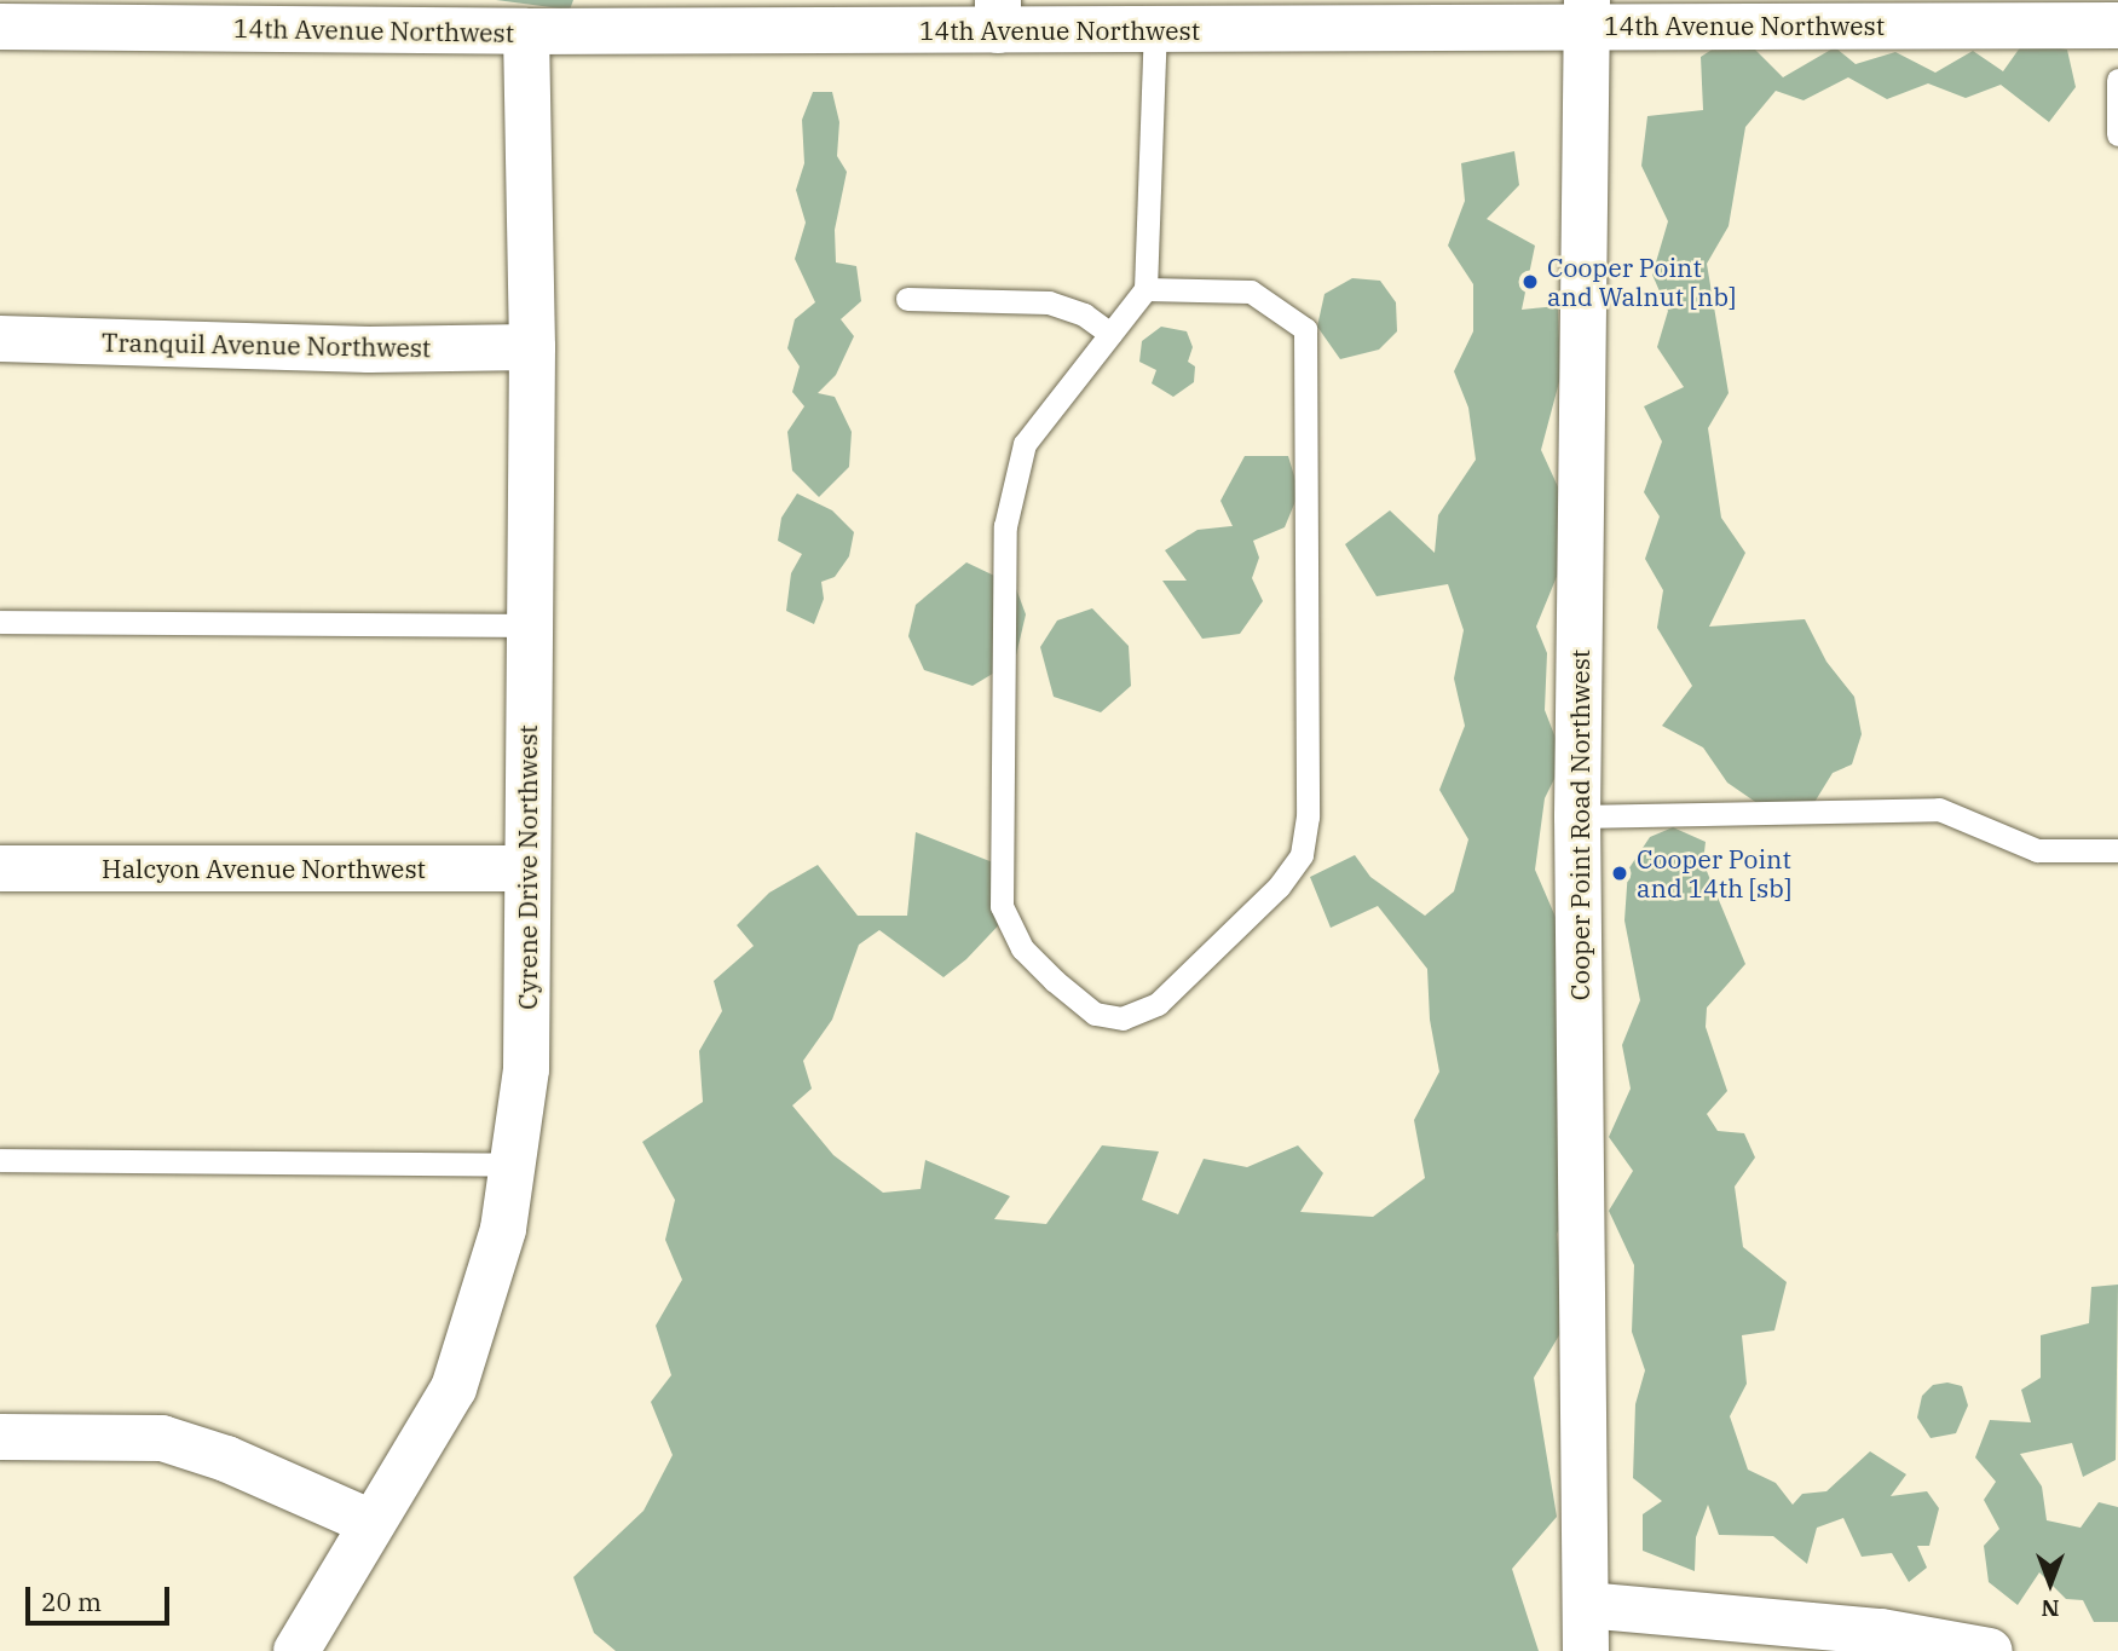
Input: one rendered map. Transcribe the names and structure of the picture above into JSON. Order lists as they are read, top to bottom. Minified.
{"streets":{"street":["14th Avenue Northwest","Tranquil Avenue Northwest","Cooper Point Road Northwest","Cyrene Drive Northwest","Halcyon Avenue Northwest"]},"crossings":[["14th Avenue Northwest","Cooper Point Road Northwest"],["14th Avenue Northwest","Cyrene Drive Northwest"],["Tranquil Avenue Northwest","Cyrene Drive Northwest"],["Cyrene Drive Northwest","Halcyon Avenue Northwest"]],"places":["Cooper Point and Walnut [nb]","Cooper Point and 14th [sb]"],"scale_bar":"20 m","north":"bottom"}
